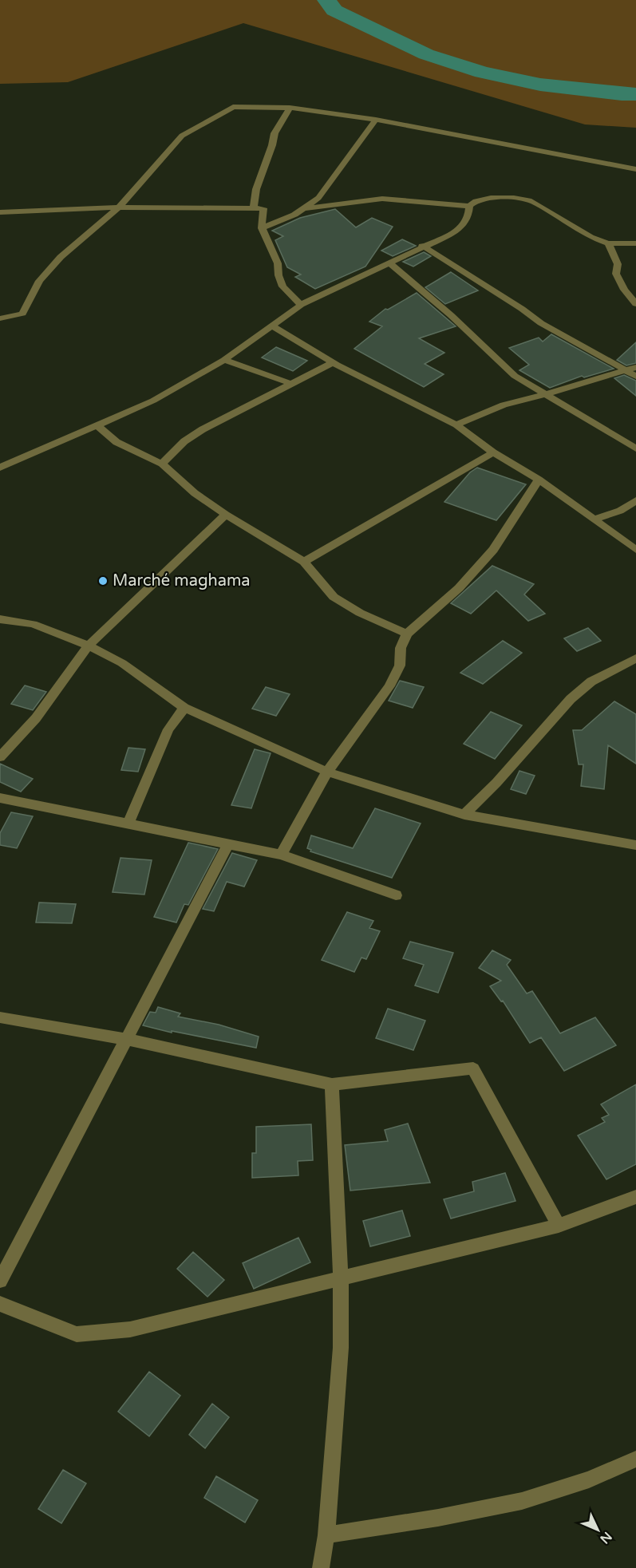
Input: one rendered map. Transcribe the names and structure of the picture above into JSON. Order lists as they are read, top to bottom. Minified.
{"places":["Marché maghama"],"north":"bottom right"}
